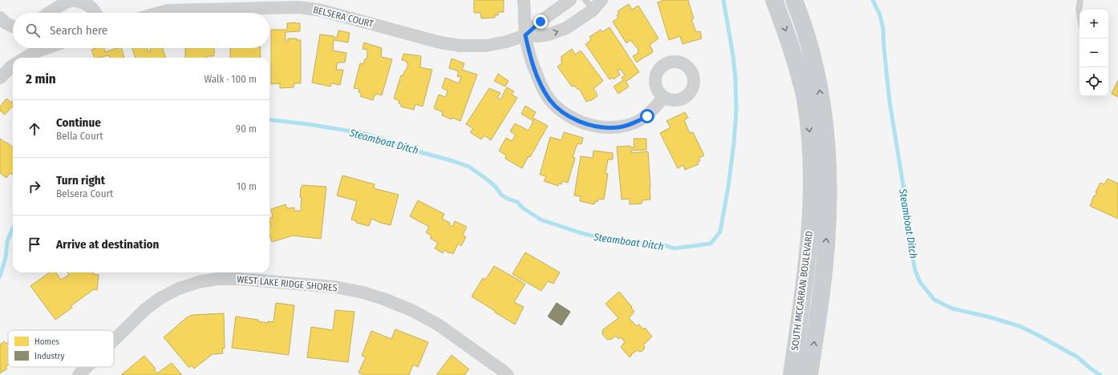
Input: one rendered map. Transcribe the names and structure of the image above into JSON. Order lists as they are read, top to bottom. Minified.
{"streets":{"main road":["SOUTH MCCARRAN BOULEVARD"],"street":["BELSERA COURT","WEST LAKE RIDGE SHORES"]},"water":["Steamboat Ditch"],"legend":["Homes","Industry"],"page":{"map_buttons":["+","−"],"search":"Search here","heading":["2 min","Walk · 100 m"],"list":[["Continue","Bella Court","90 m"],["Turn right","Belsera Court","10 m"],"Arrive at destination"]}}
